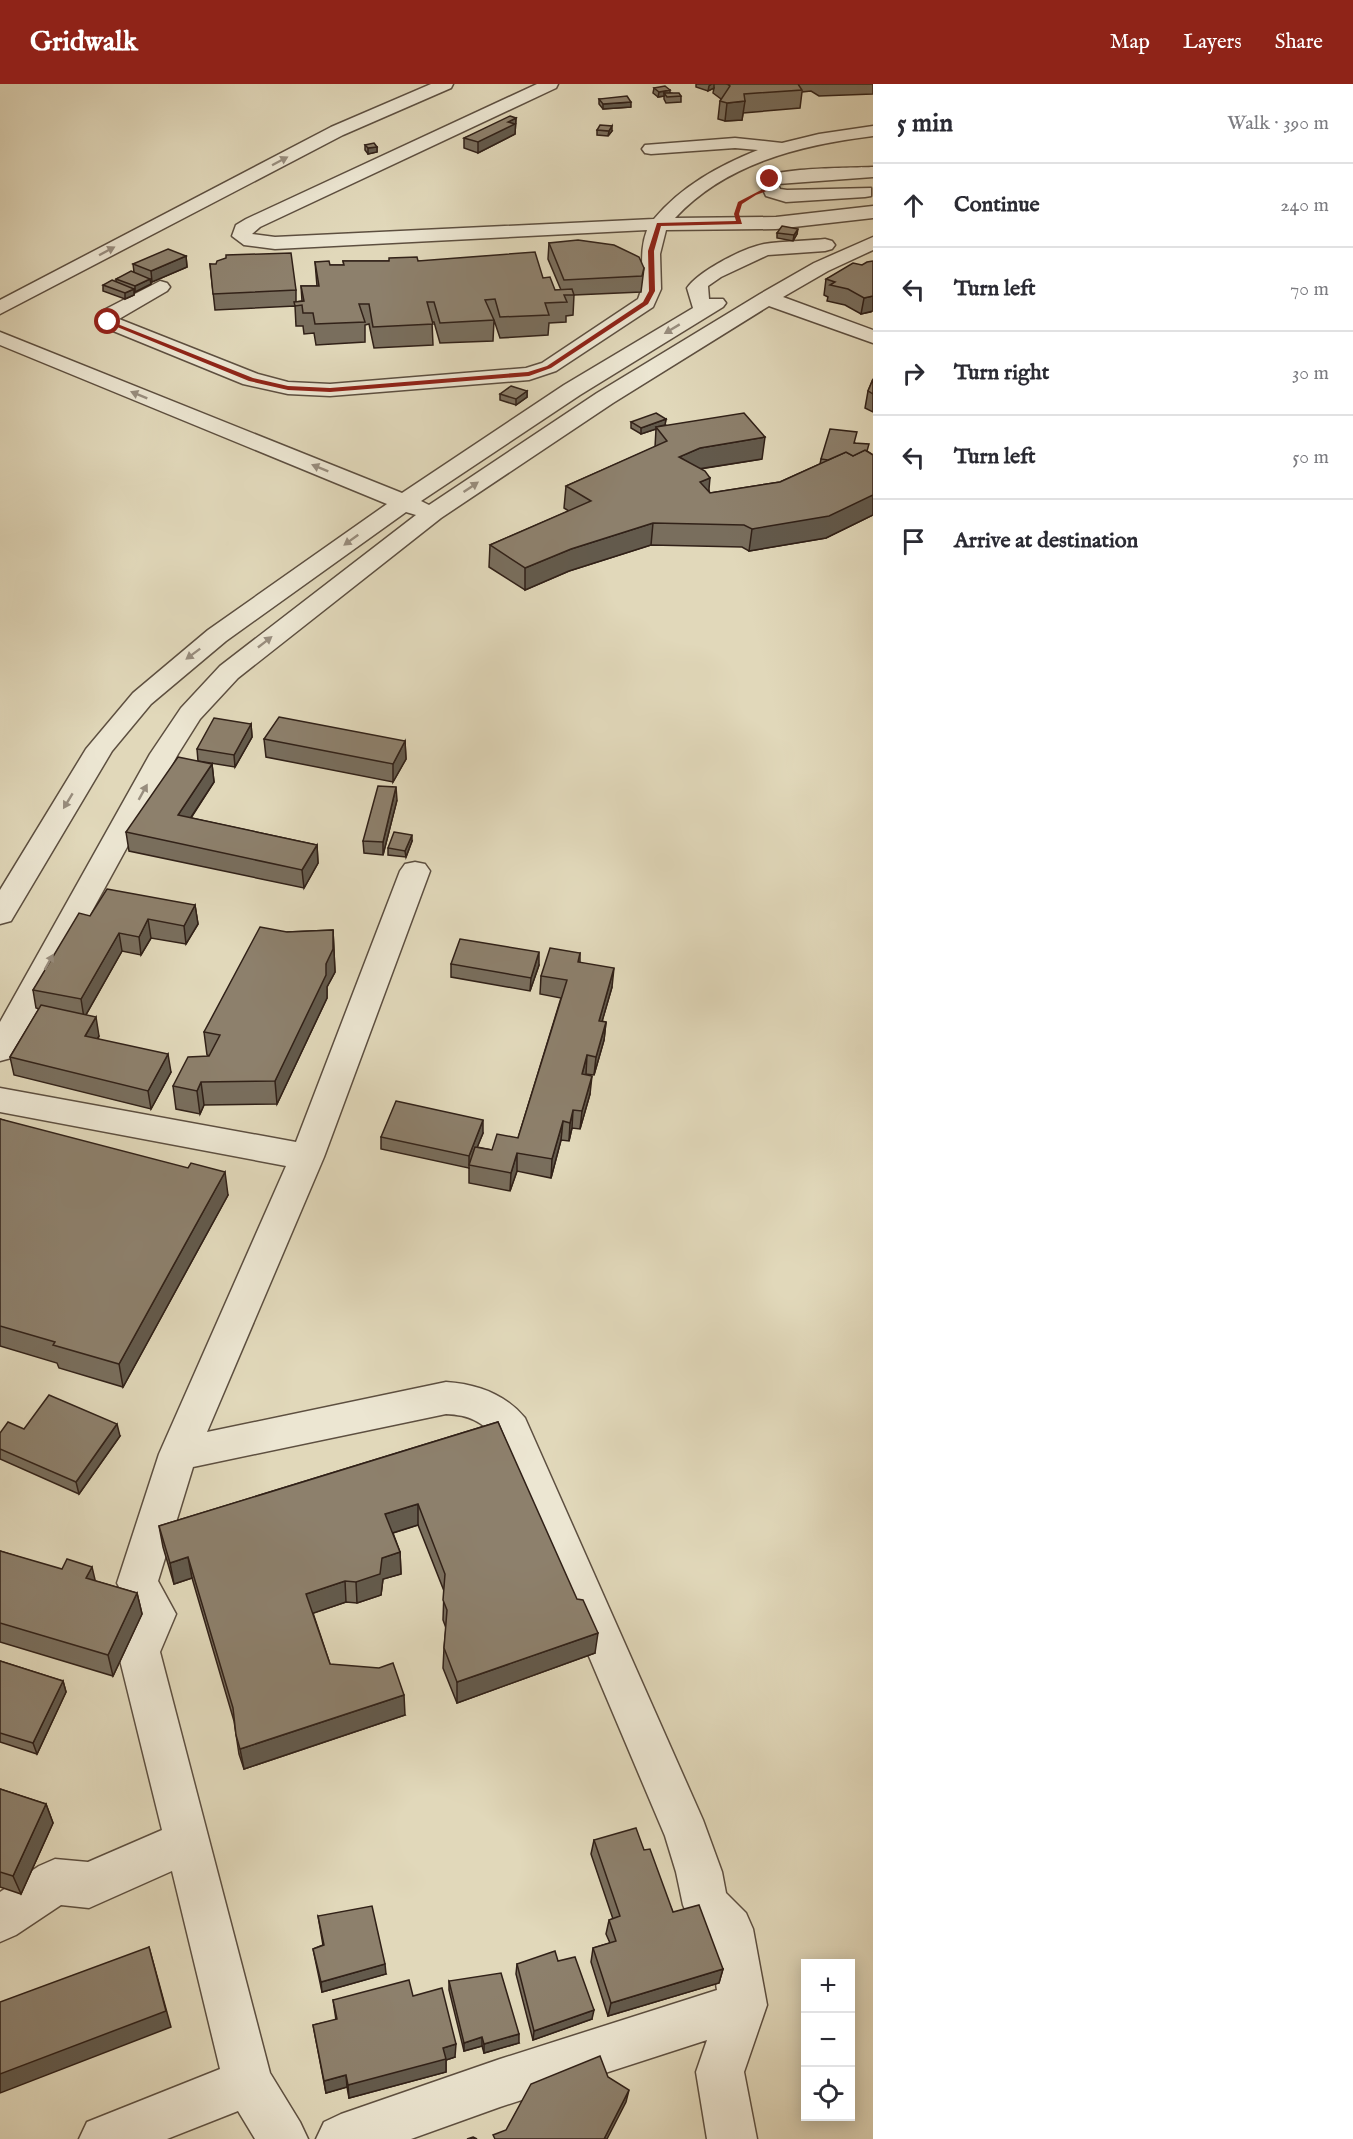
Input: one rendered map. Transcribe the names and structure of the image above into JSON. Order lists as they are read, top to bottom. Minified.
{"page":{"header":"Gridwalk","nav":["Map","Layers","Share"],"heading":["5 min","Walk · 390 m"],"list":[["Continue","240 m"],["Turn left","70 m"],["Turn right","30 m"],["Turn left","50 m"],"Arrive at destination"],"map_buttons":["+","−"]}}
